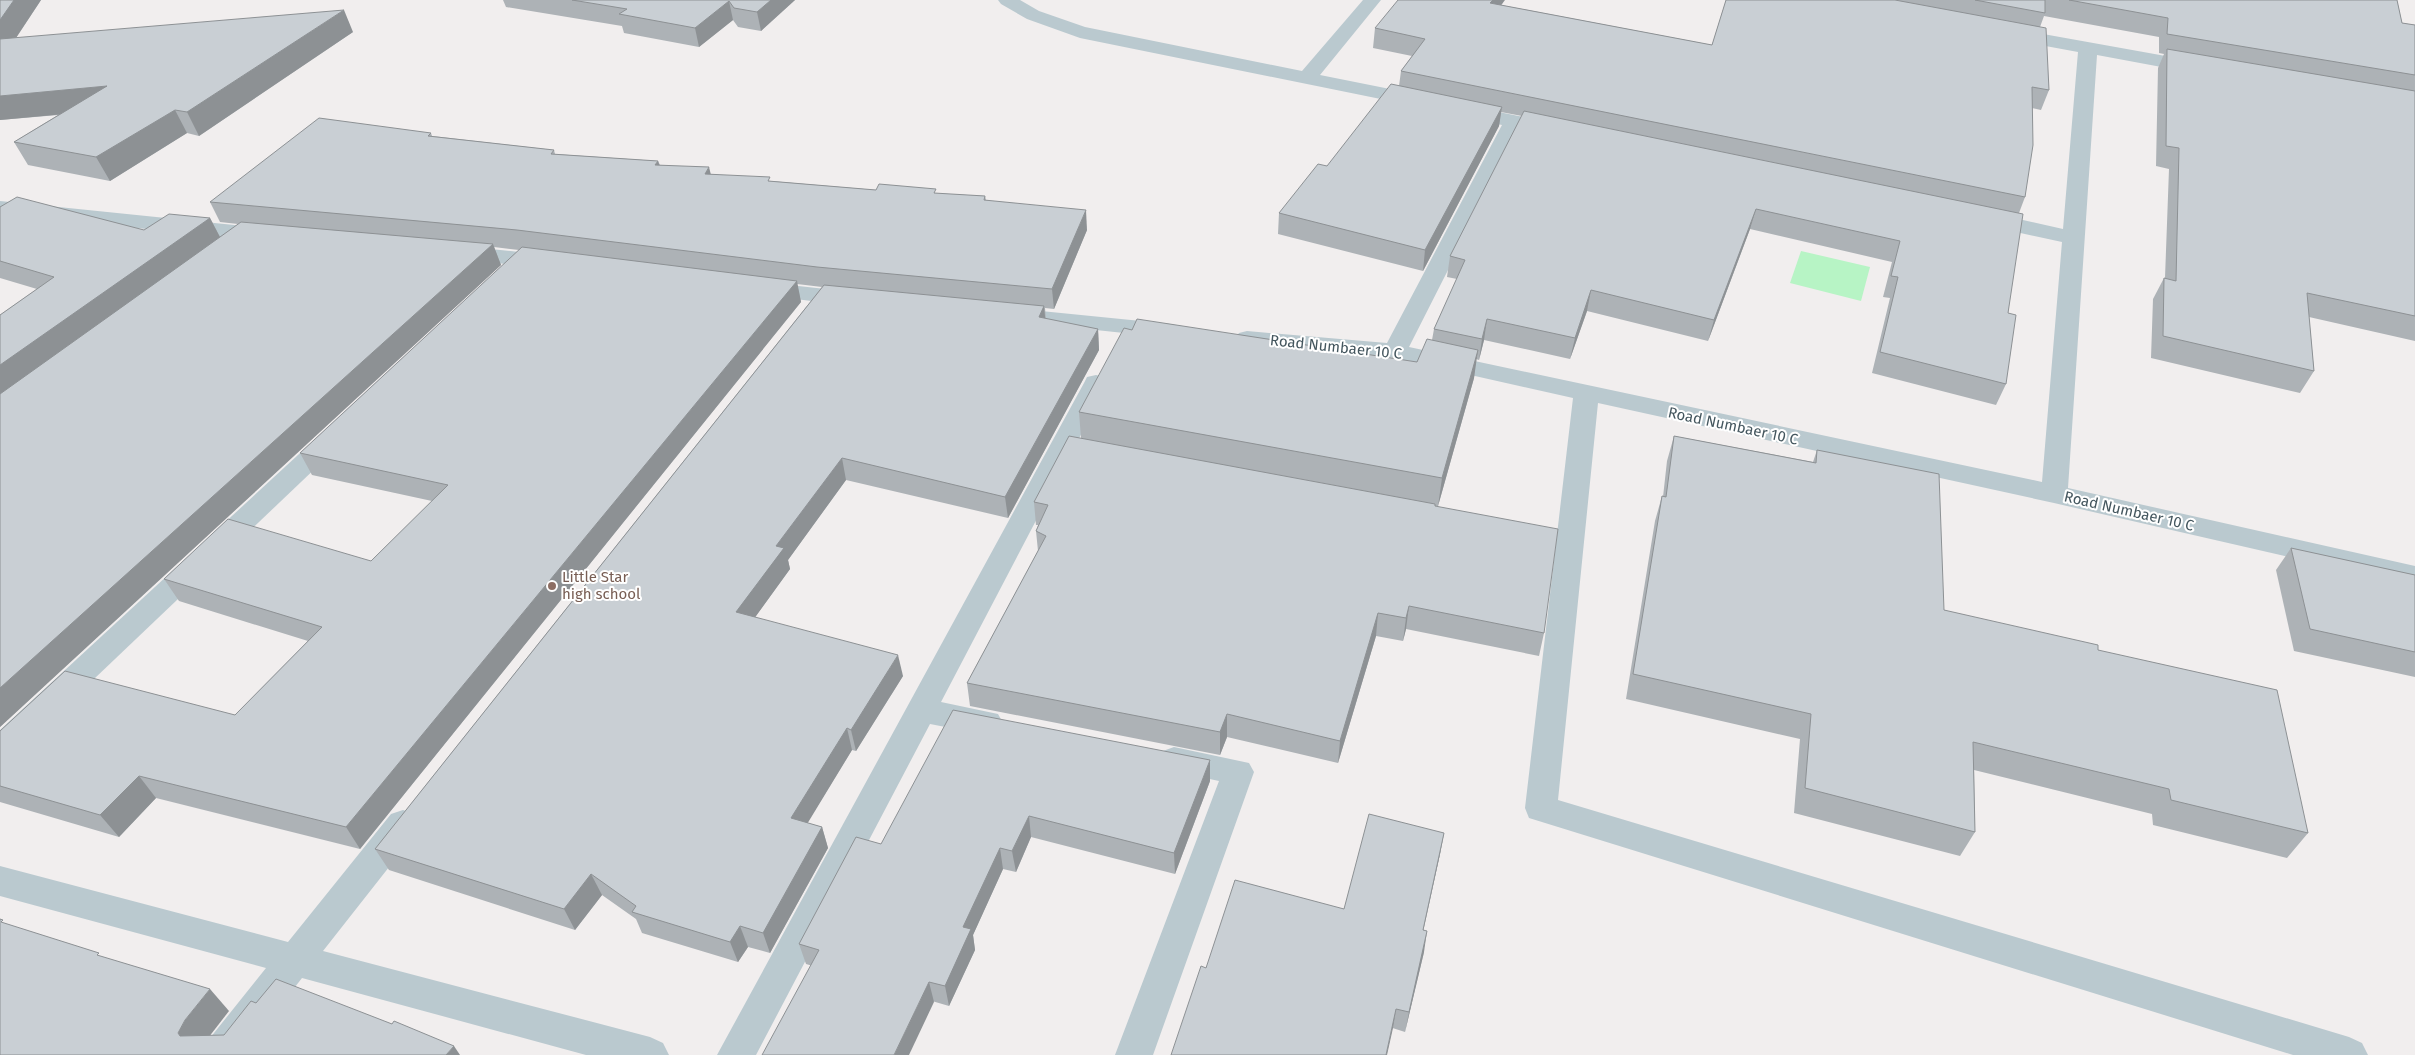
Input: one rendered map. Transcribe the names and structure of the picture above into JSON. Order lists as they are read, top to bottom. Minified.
{"streets":{"street":["Road Numbaer 10 C"]},"places":["Little Star high school"]}
